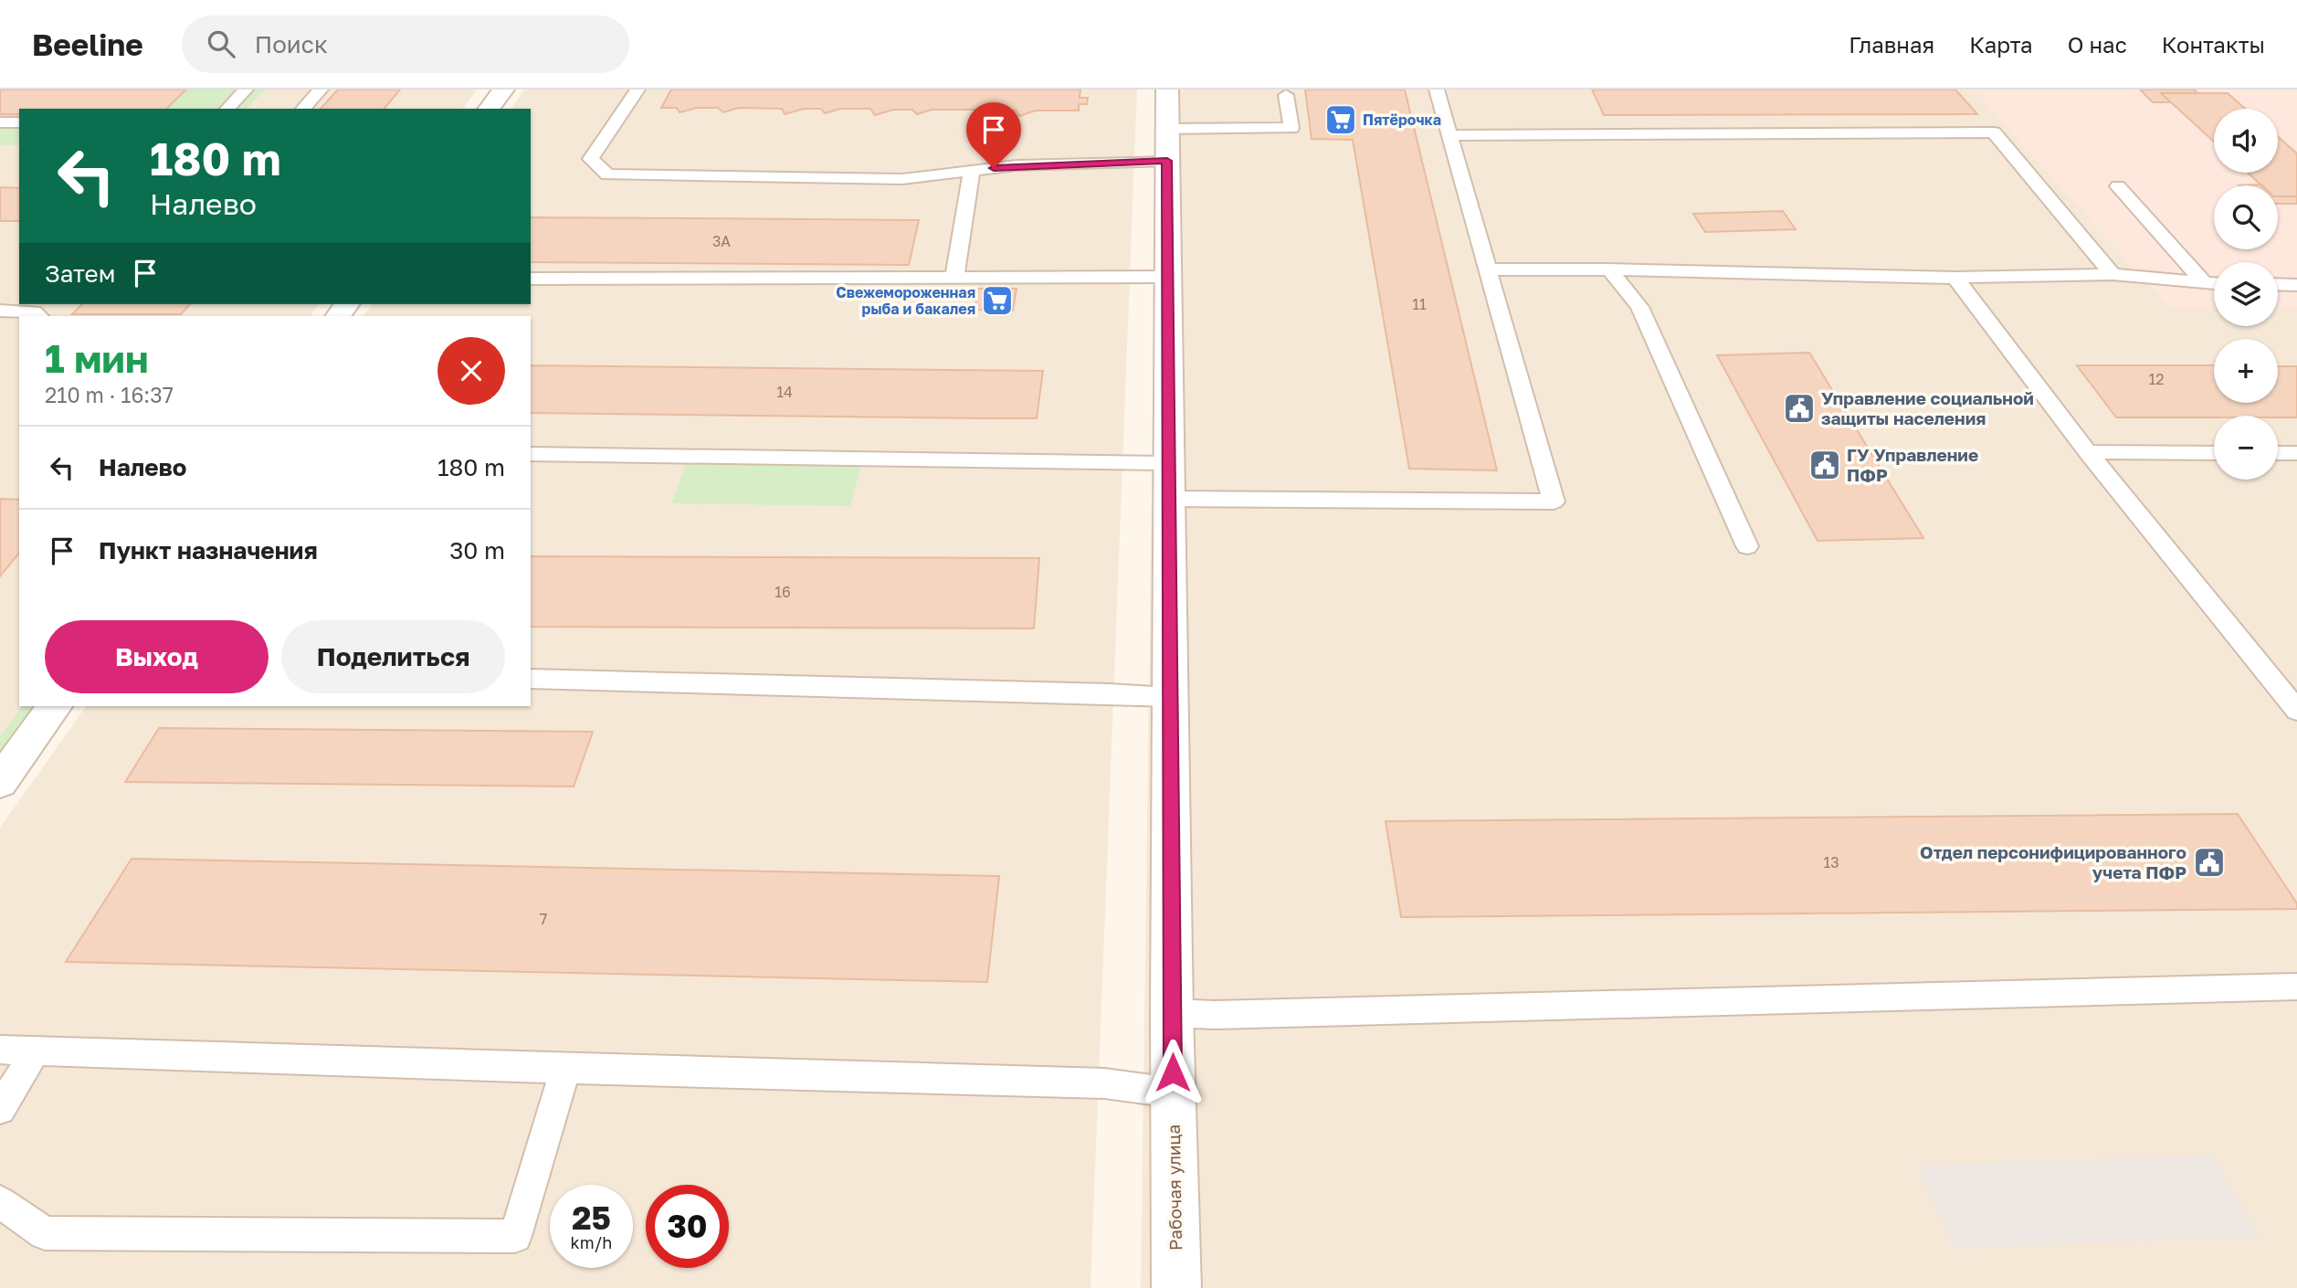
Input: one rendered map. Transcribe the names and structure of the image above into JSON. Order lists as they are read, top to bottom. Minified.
{"streets":{"street":["Рабочая улица"]},"places":{"supermarket":["Пятёрочка","Свежемороженная рыба и бакалея"],"public building":["Управление социальной защиты населения","ГУ Управление ПФР","Отдел персонифицированного учета ПФР"]},"house_numbers":["3А","11","12","14","16","13","7"],"page":{"header":"Beeline","search":"Поиск","nav":["Главная","Карта","О нас","Контакты"],"map_buttons":["+","−"],"turn":["180 m","Налево"],"then":"Затем","heading":["1 мин","210 m · 16:37"],"list":[{"name":"Налево","value":"180 m"},{"name":"Пункт назначения","value":"30 m"}],"buttons":["Выход","Поделиться"],"speed":"25 km/h","limit":"30"}}
